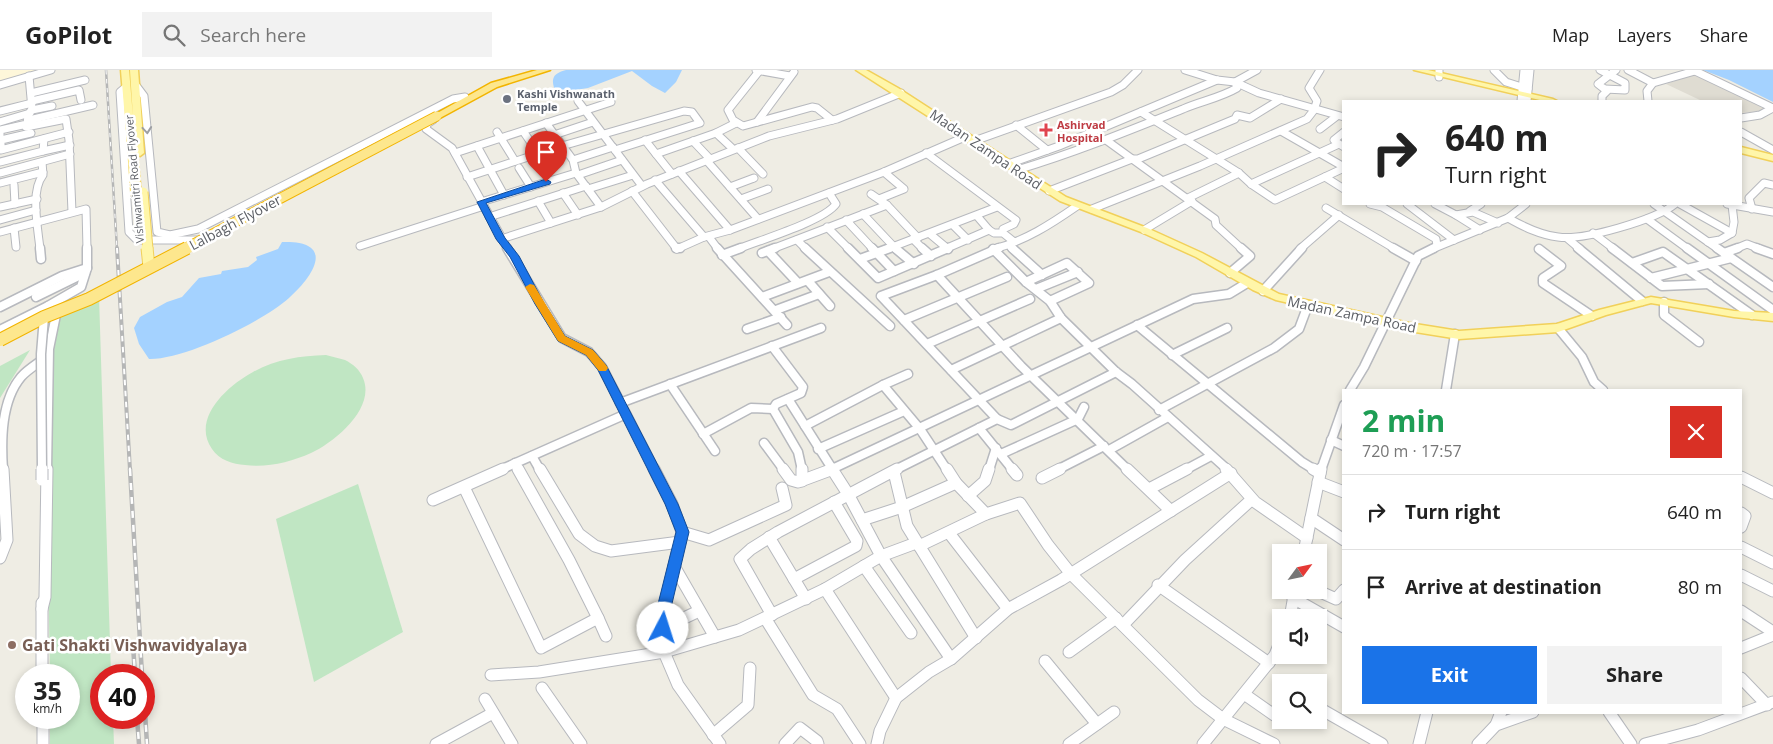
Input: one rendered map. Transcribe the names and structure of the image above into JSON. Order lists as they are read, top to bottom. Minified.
{"streets":{"highway":["Lalbagh Flyover"],"main road":["Madan Zampa Road","Vishwamitri Road Flyover"]},"crossings":[["Vishwamitri Road Flyover","Lalbagh Flyover"]],"places":{"other":["Kashi Vishwanath Temple","Gati Shakti Vishwavidyalaya"],"health":["Ashirvad Hospital"]},"north":"top right","page":{"header":"GoPilot","search":"Search here","nav":["Map","Layers","Share"],"turn":["640 m","Turn right"],"heading":["2 min","720 m · 17:57"],"list":[{"name":"Turn right","value":"640 m"},{"name":"Arrive at destination","value":"80 m"}],"buttons":["Exit","Share"],"speed":"35 km/h","limit":"40"}}
